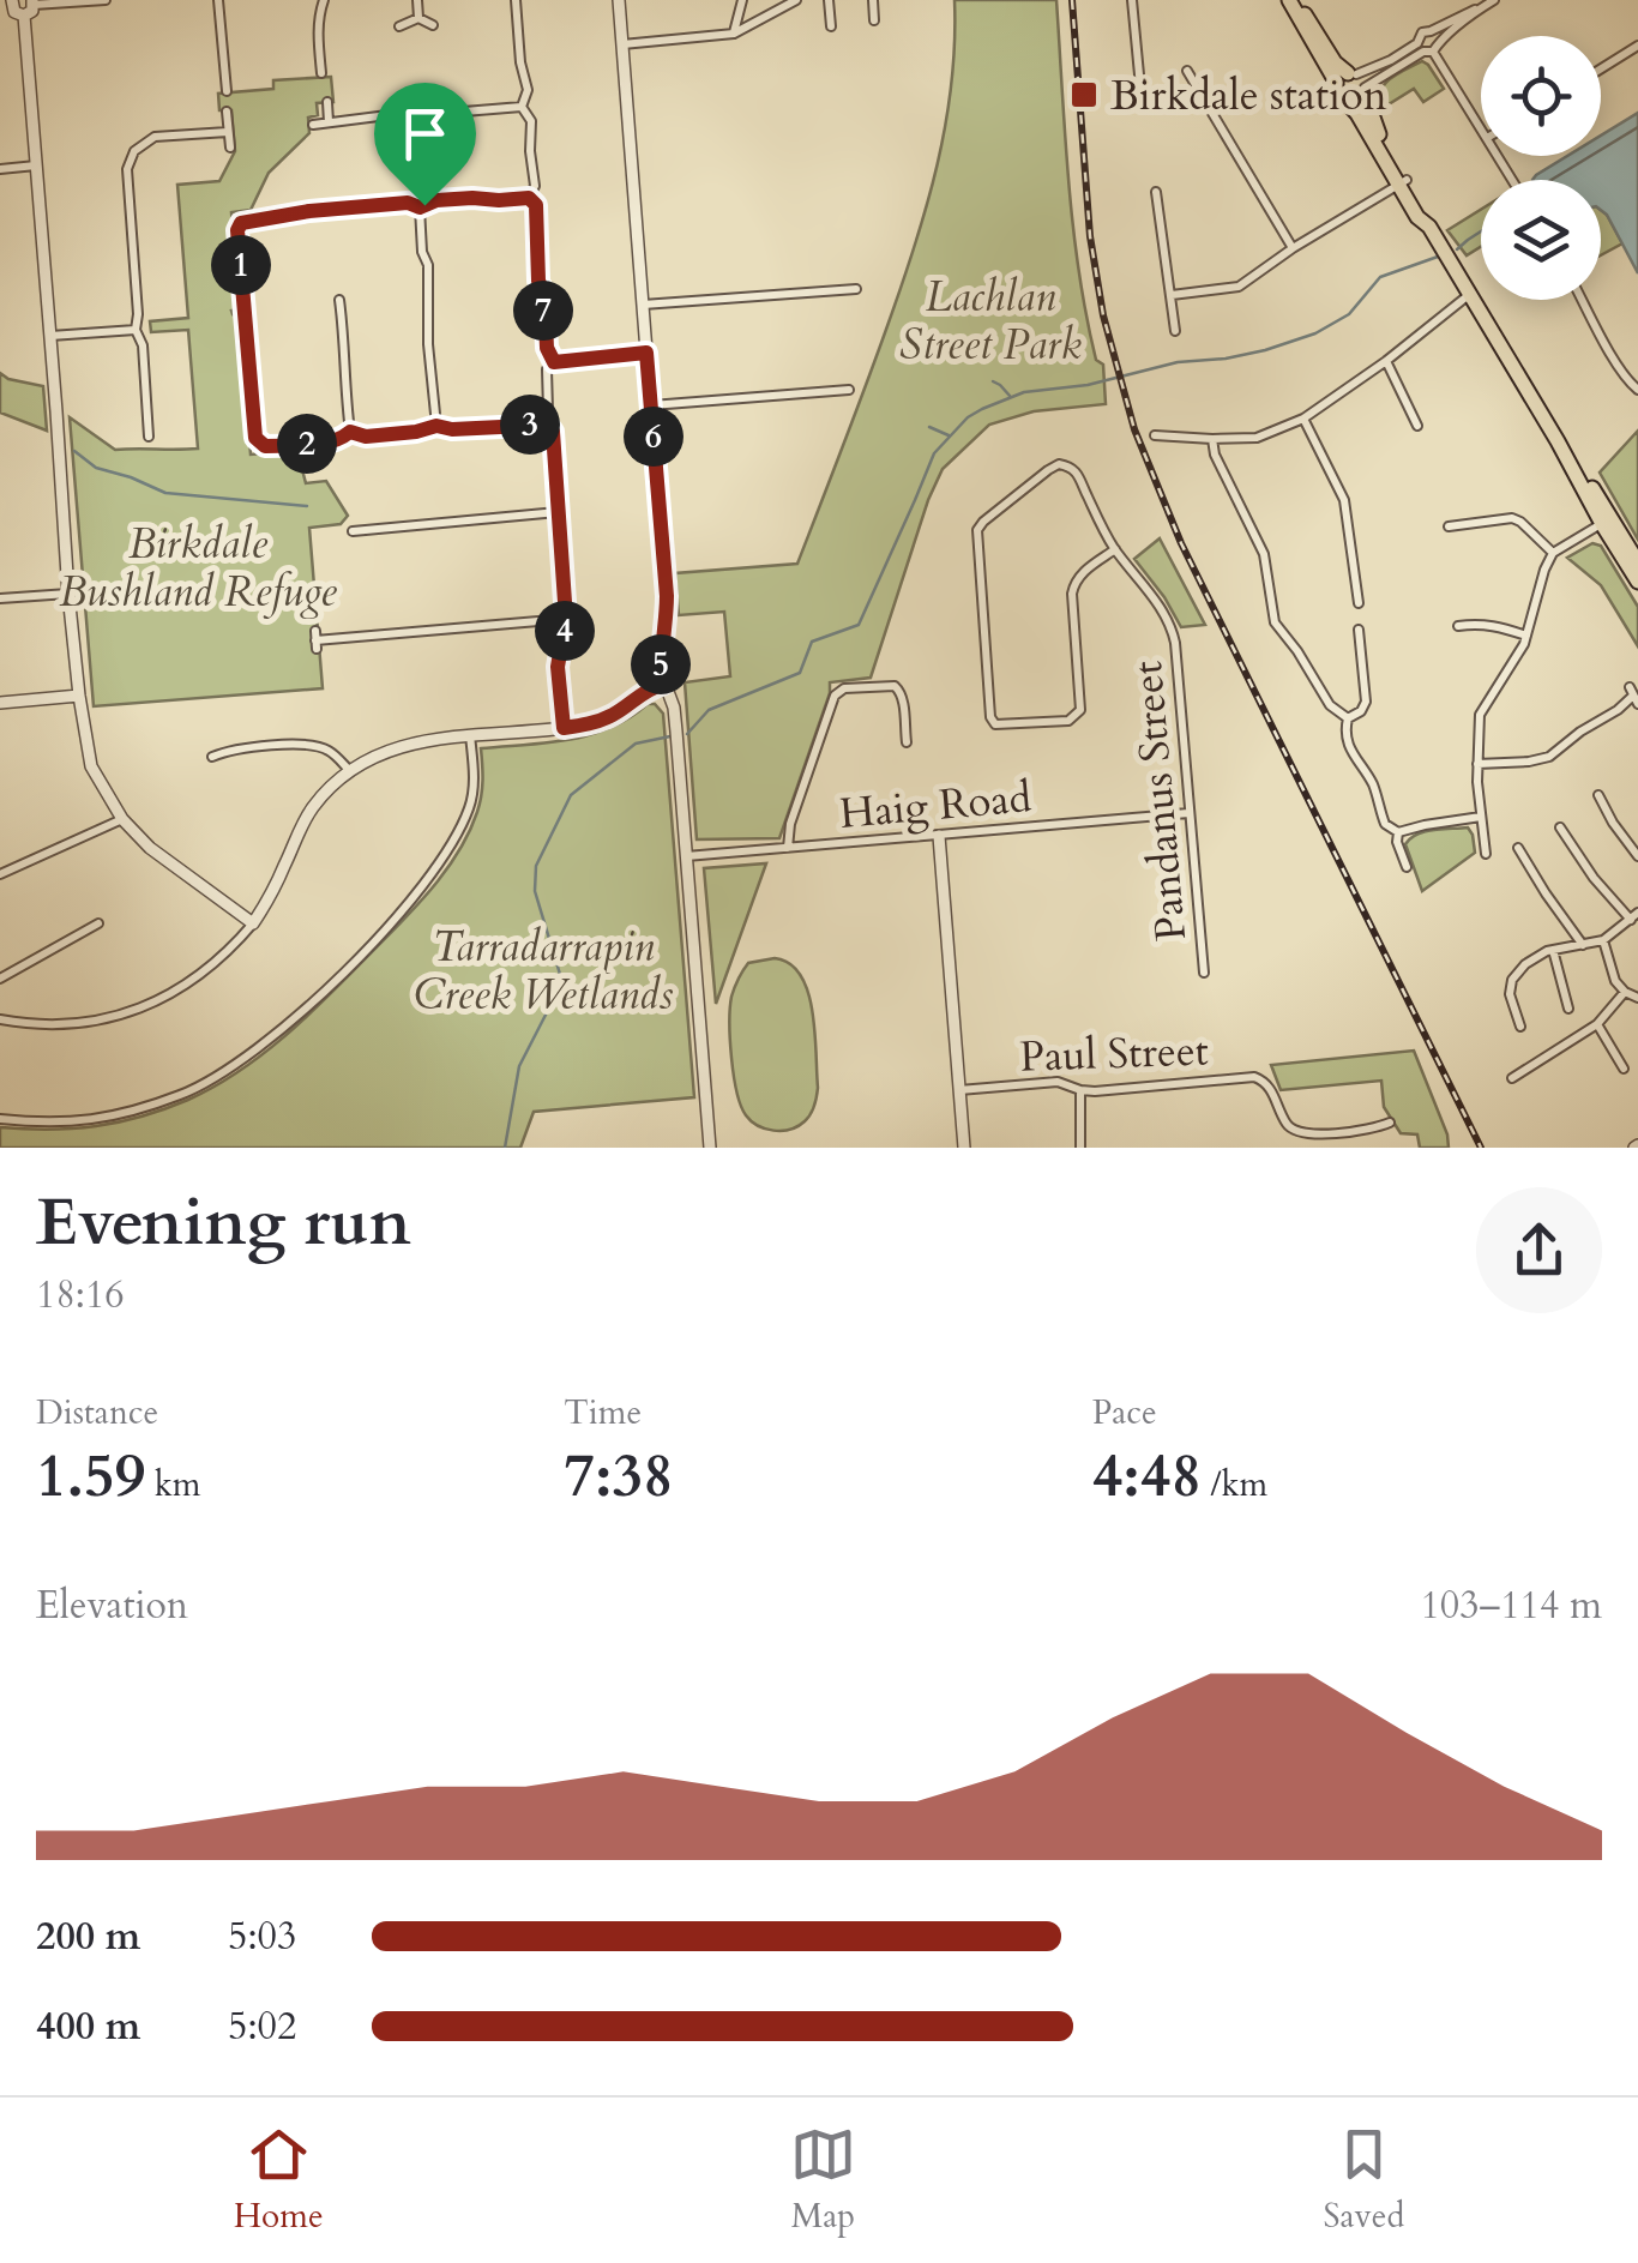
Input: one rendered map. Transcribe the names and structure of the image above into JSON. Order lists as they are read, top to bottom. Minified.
{"streets":{"street":["Pandanus Street","Haig Road","Paul Street"]},"crossings":[["Pandanus Street","Haig Road"]],"parks":["Lachlan Street Park","Birkdale Bushland Refuge","Tarradarrapin Creek Wetlands"],"places":{"transit":["Birkdale station"]},"page":{"pins":["1","7","3","6","2","4","5"],"heading":["Evening run","18:16"],"stats":[["Distance","1.59 km"],["Time","7:38"],["Pace","4:48 /km"]],"chart":["Elevation","103–114 m"],"list":[{"name":"200 m","note":"5:03"},{"name":"400 m","note":"5:02"}],"tabs":["Home","Map","Saved"]}}
